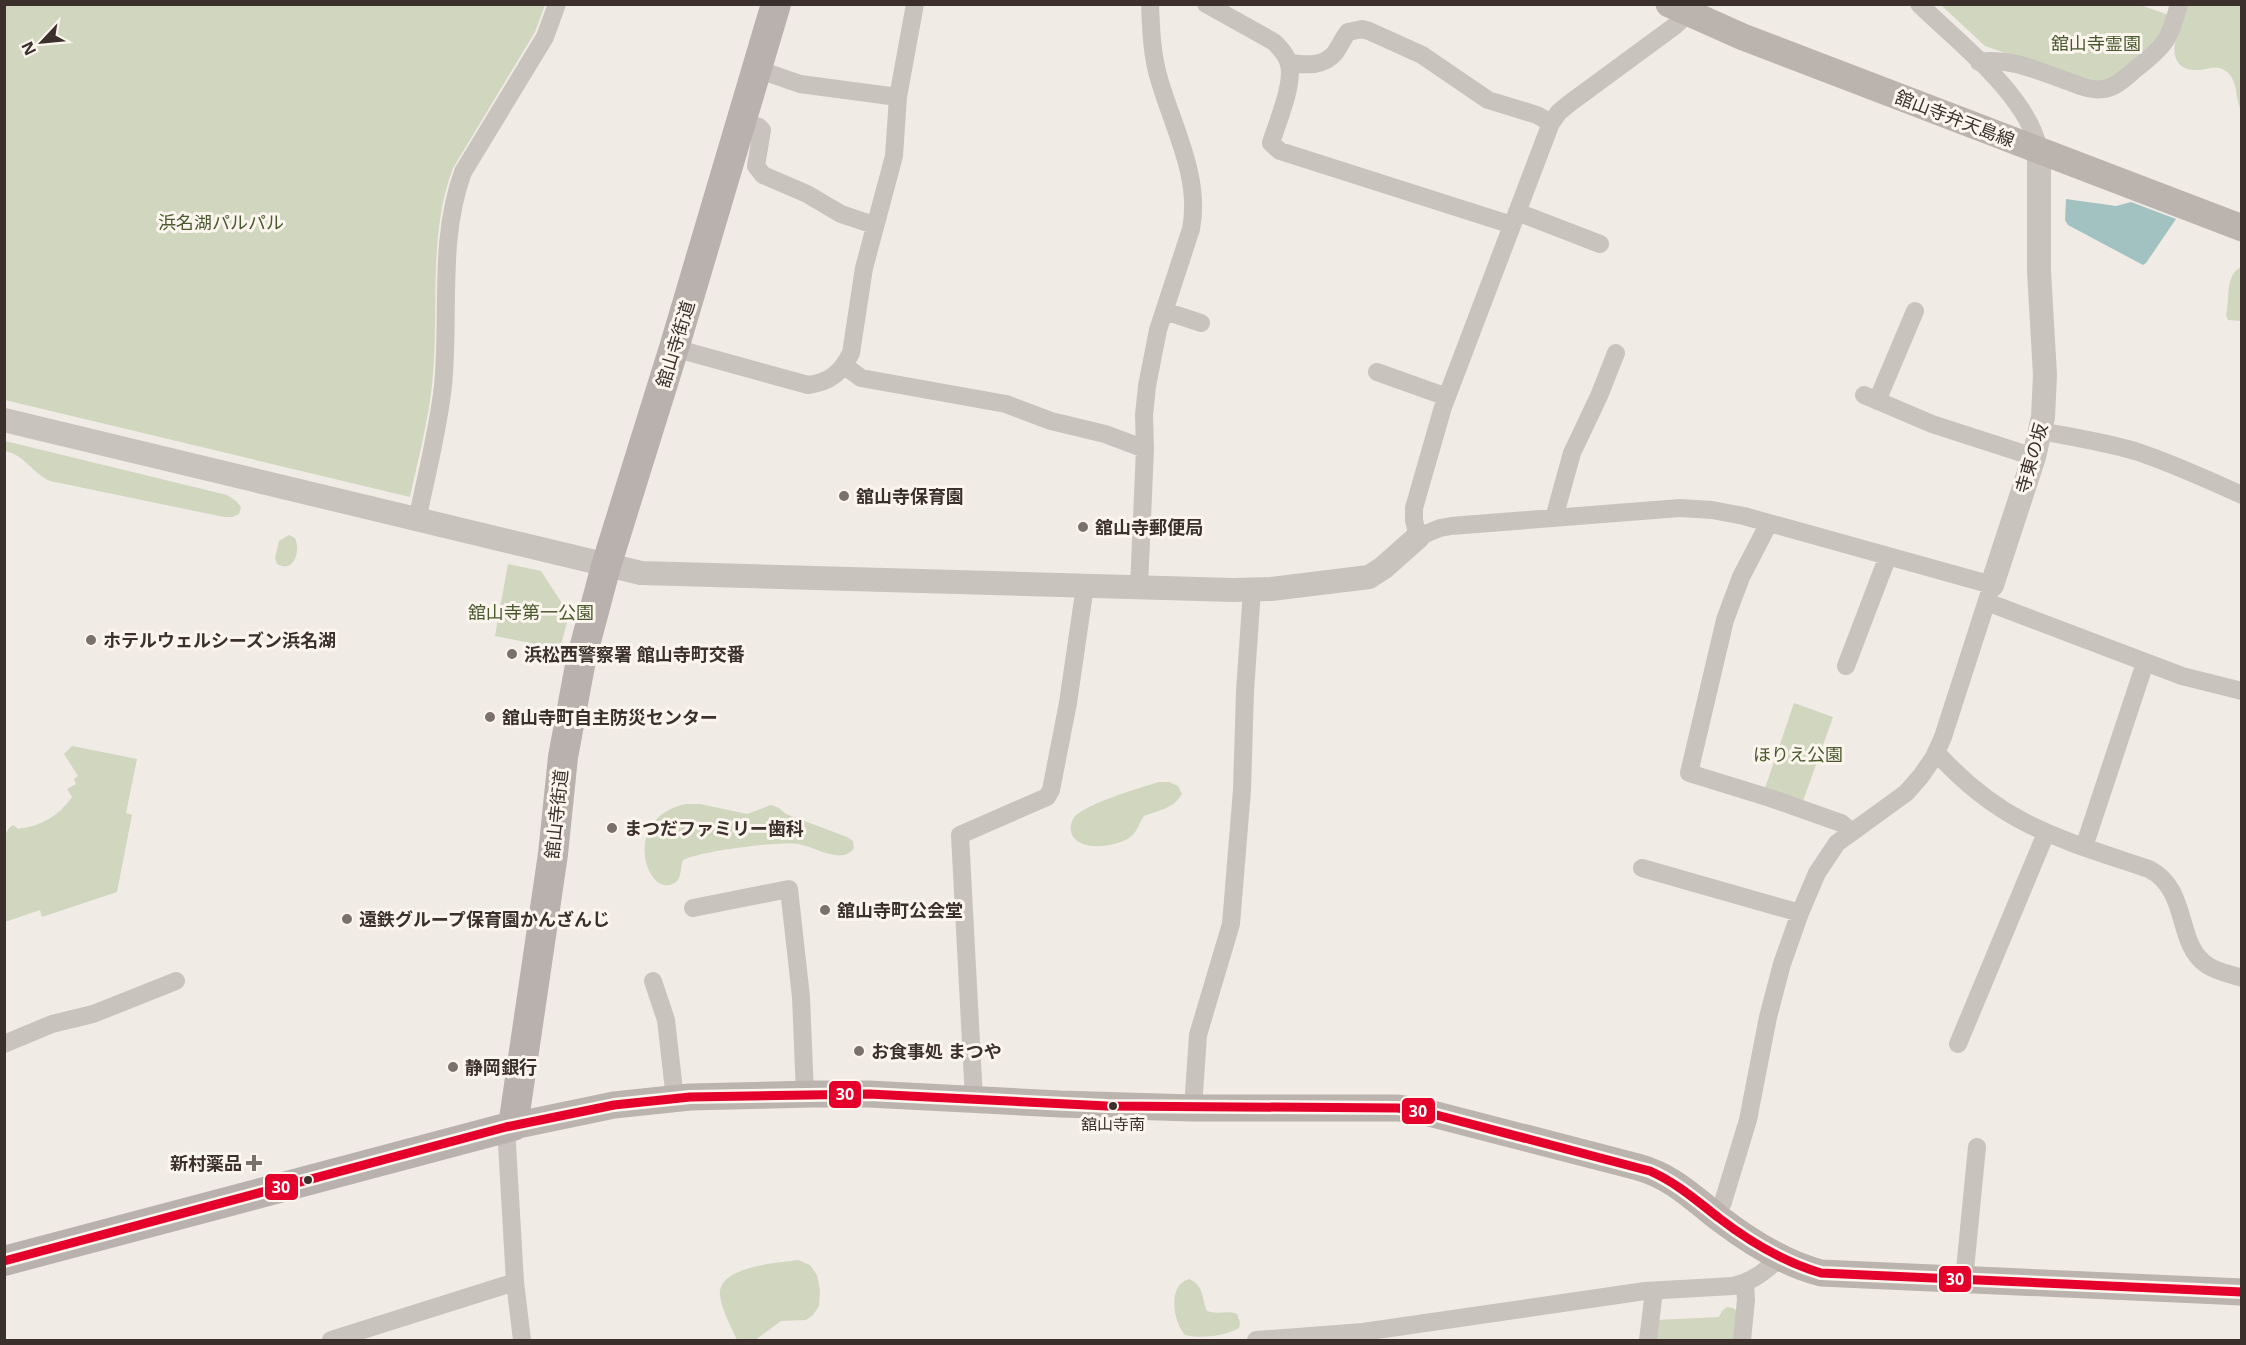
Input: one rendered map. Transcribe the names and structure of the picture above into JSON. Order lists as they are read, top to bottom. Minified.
{"streets":{"main road":["舘山寺弁天島線","舘山寺街道"],"street":["寺東の坂"]},"crossings":[["舘山寺弁天島線","寺東の坂"]],"parks":["舘山寺霊園","浜名湖パルパル","舘山寺第一公園","ほりえ公園"],"places":{"other":["舘山寺保育園","舘山寺郵便局","ホテルウェルシーズン浜名湖","浜松西警察署 館山寺町交番","舘山寺町自主防災センター","まつだファミリー歯科","舘山寺町公会堂","遠鉄グループ保育園かんざんじ","お食事処 まつや","静岡銀行","舘山寺南"],"health":["新村薬品"]},"lines":["transit line 30"],"north":"bottom left"}
